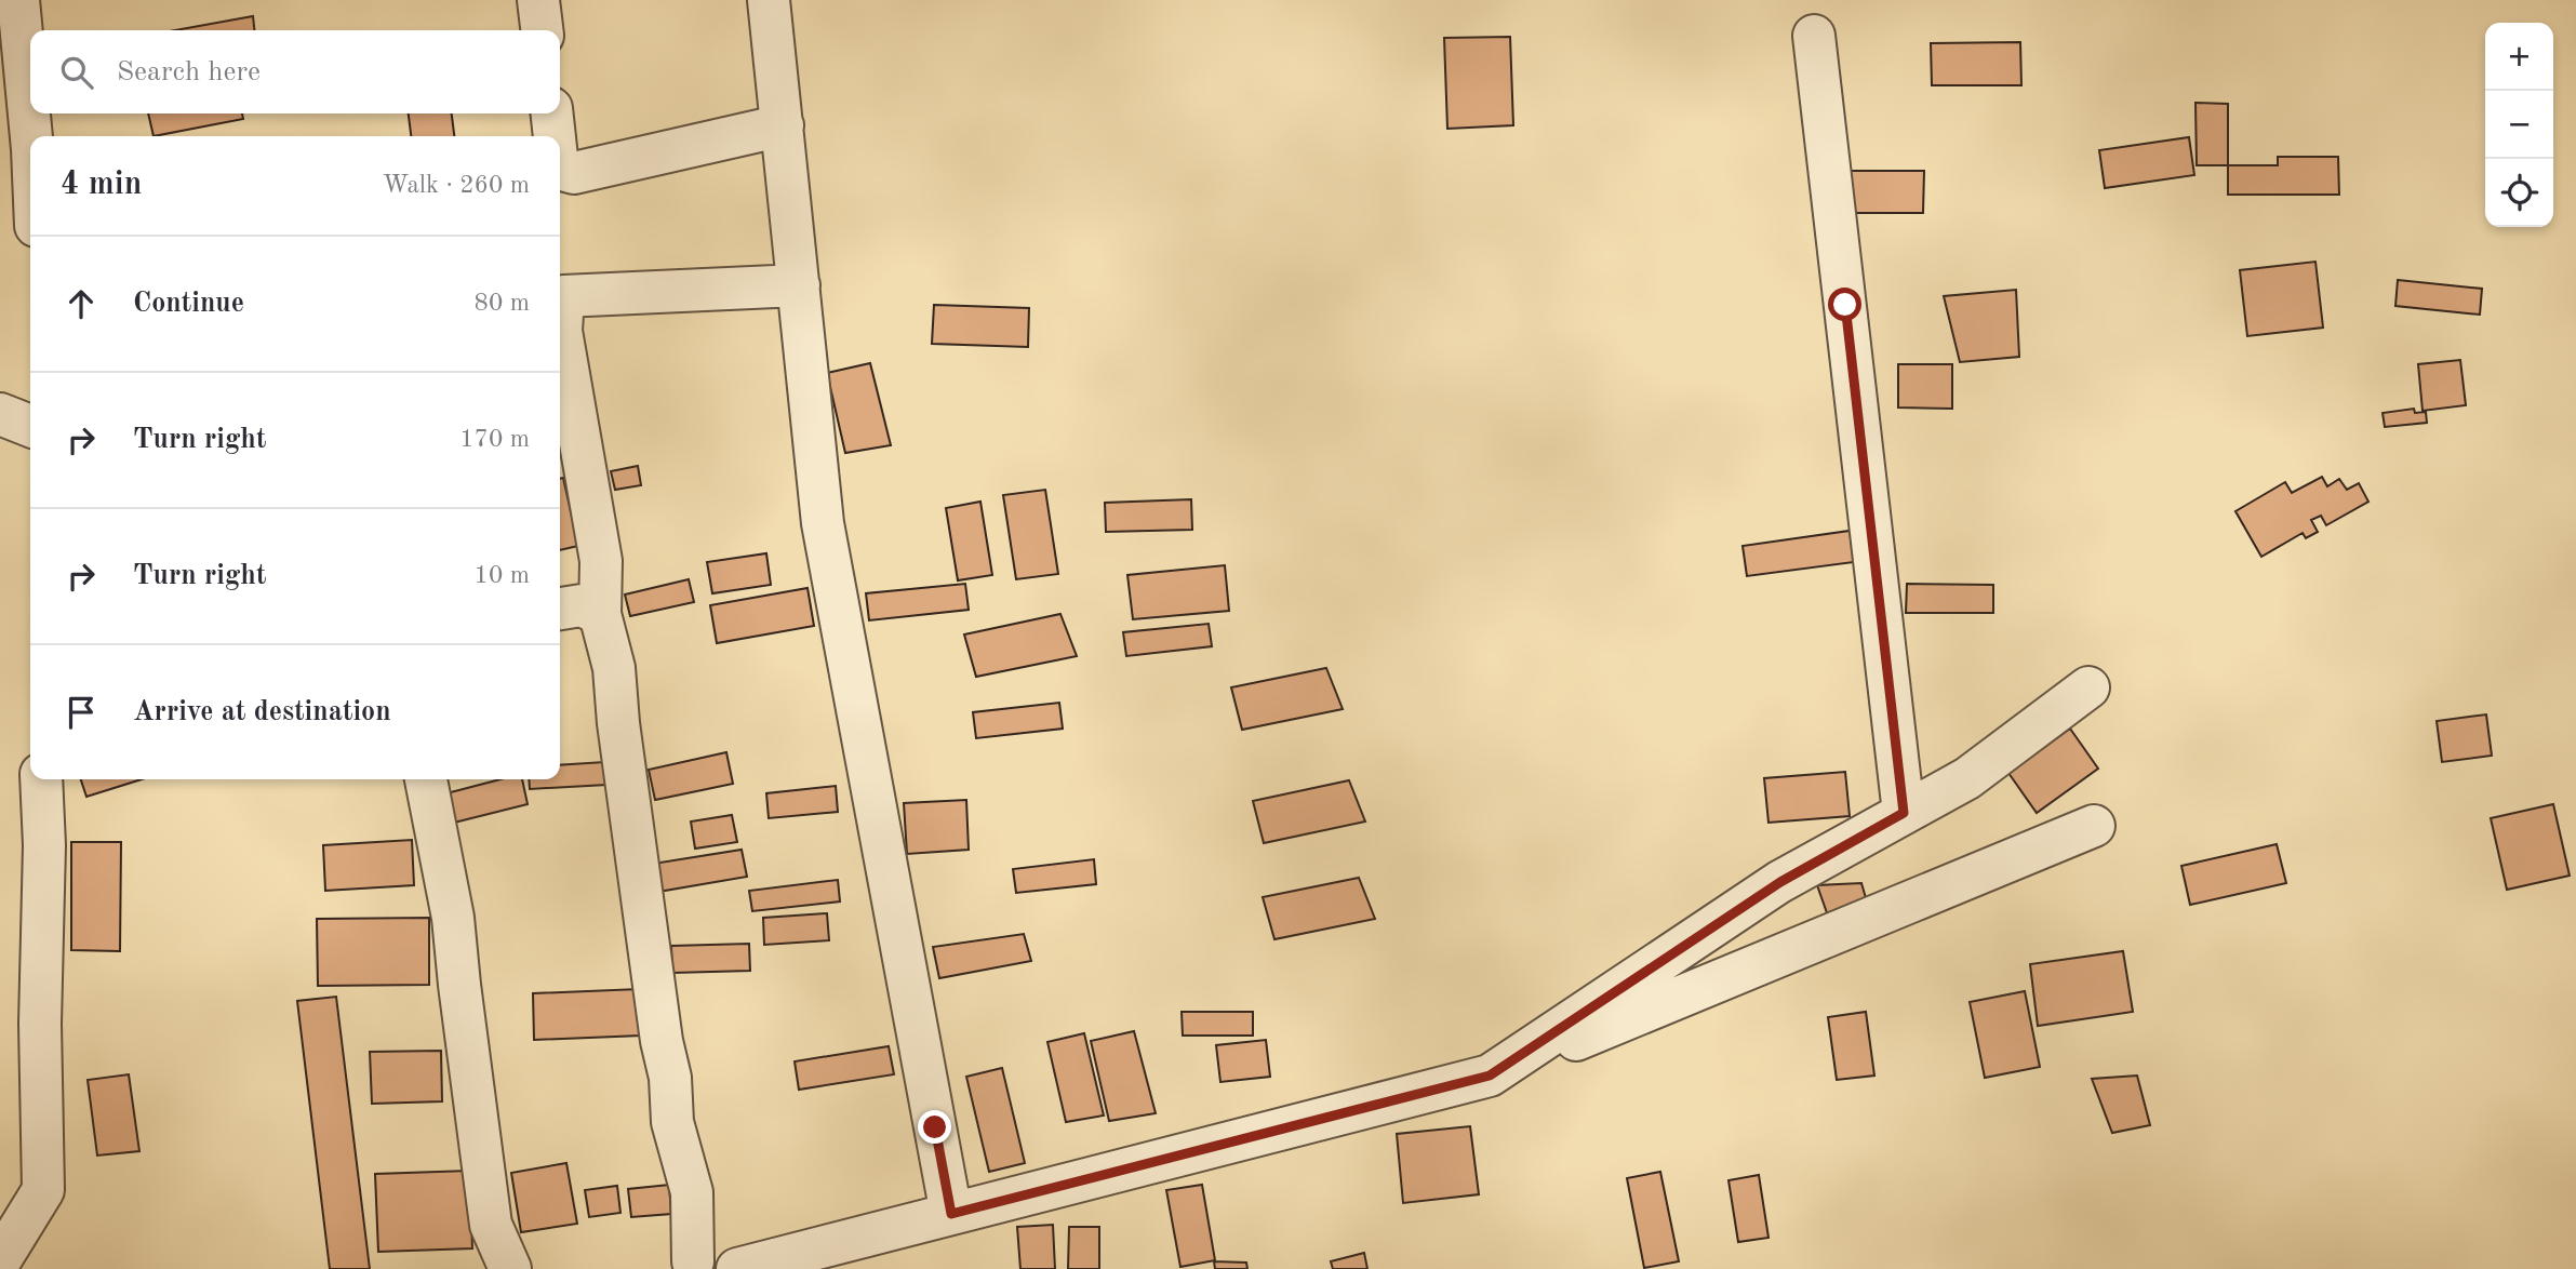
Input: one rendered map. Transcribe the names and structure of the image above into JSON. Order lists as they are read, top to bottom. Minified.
{"page":{"map_buttons":["+","−"],"search":"Search here","heading":["4 min","Walk · 260 m"],"list":[["Continue","80 m"],["Turn right","170 m"],["Turn right","10 m"],"Arrive at destination"]}}
